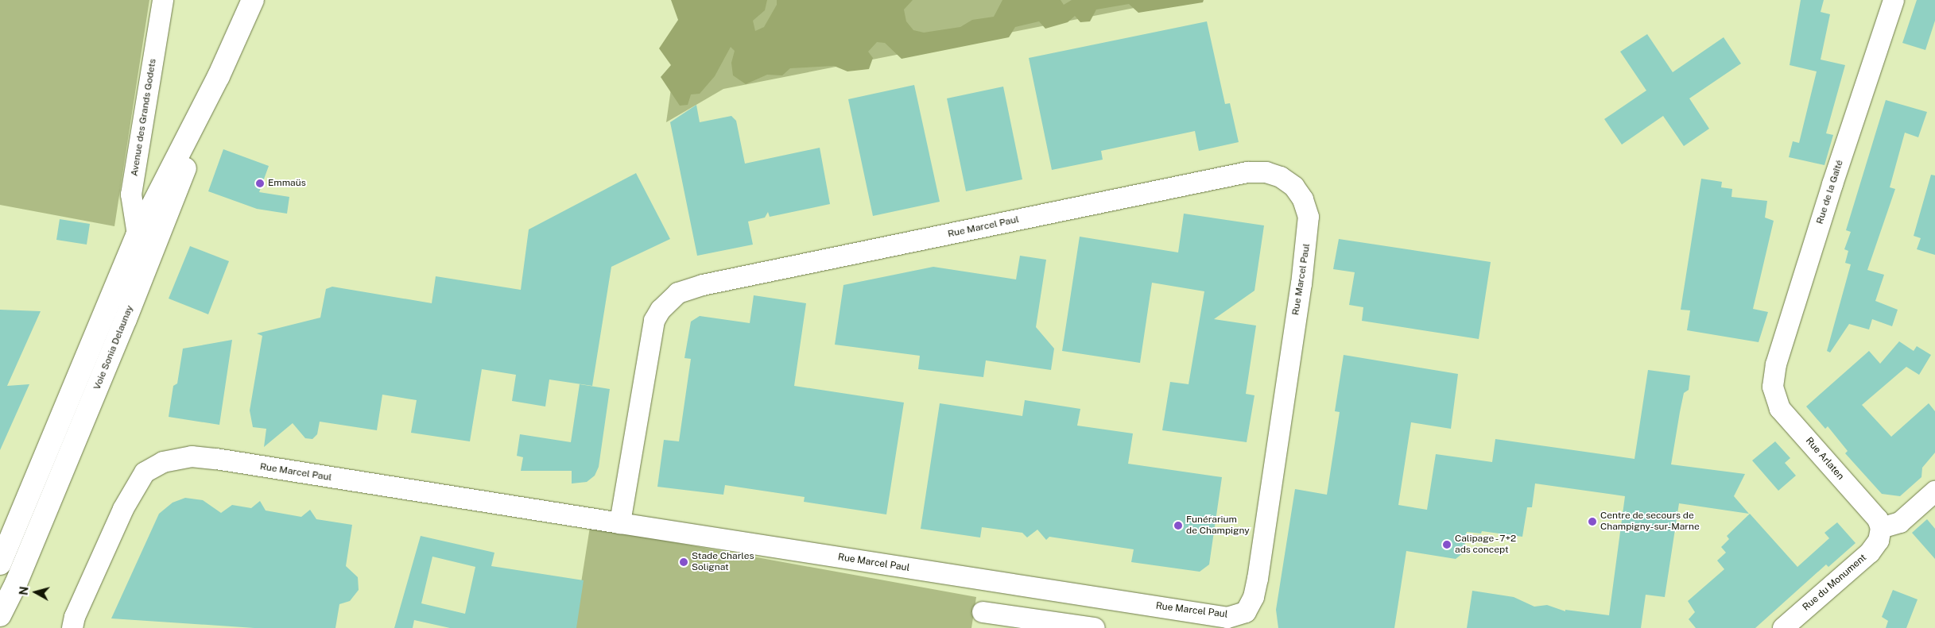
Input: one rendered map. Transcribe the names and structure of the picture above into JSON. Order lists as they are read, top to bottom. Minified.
{"streets":{"main road":["Voie Sonia Delaunay"],"street":["Avenue des Grands Godets","Rue de la Gaîté","Rue Marcel Paul","Rue Arlaten","Rue du Monument"]},"crossings":[["Avenue des Grands Godets","Voie Sonia Delaunay"],["Rue de la Gaîté","Rue Arlaten"],["Rue Arlaten","Rue du Monument"]],"places":["Emmaüs","Centre de secours de Champigny-sur-Marne","Funérarium de Champigny","Calipage - 7+2 ads concept","Stade Charles Solignat"],"north":"left"}
